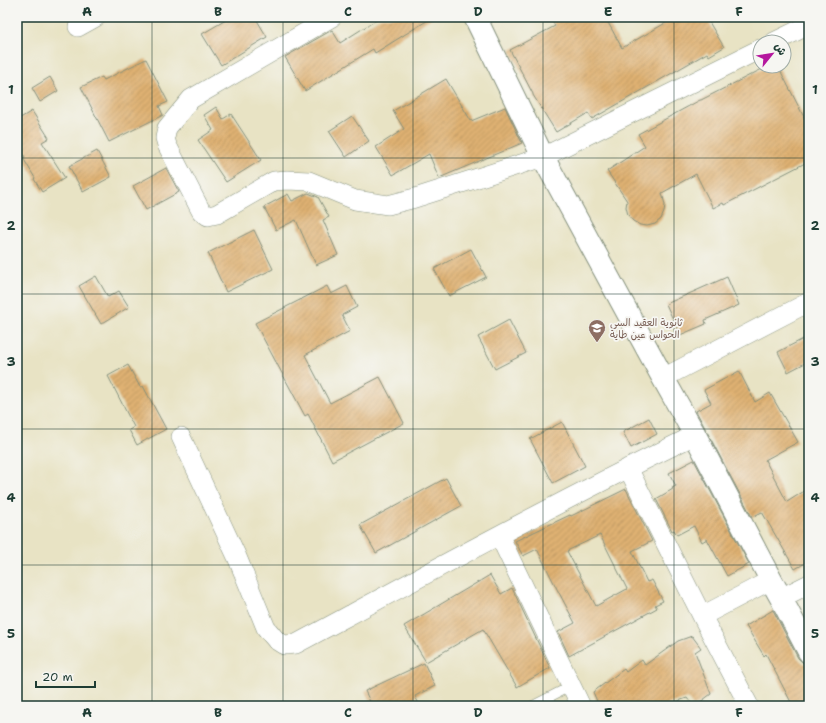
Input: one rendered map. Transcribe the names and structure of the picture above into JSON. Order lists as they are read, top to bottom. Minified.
{"places":{"school or university":["ثانوية العقيد السي الحواس عين طاية"]},"scale_bar":"20 m","north":"top right","grid":{"columns":["A","B","C","D","E","F"],"rows":["1","2","3","4","5"]}}
